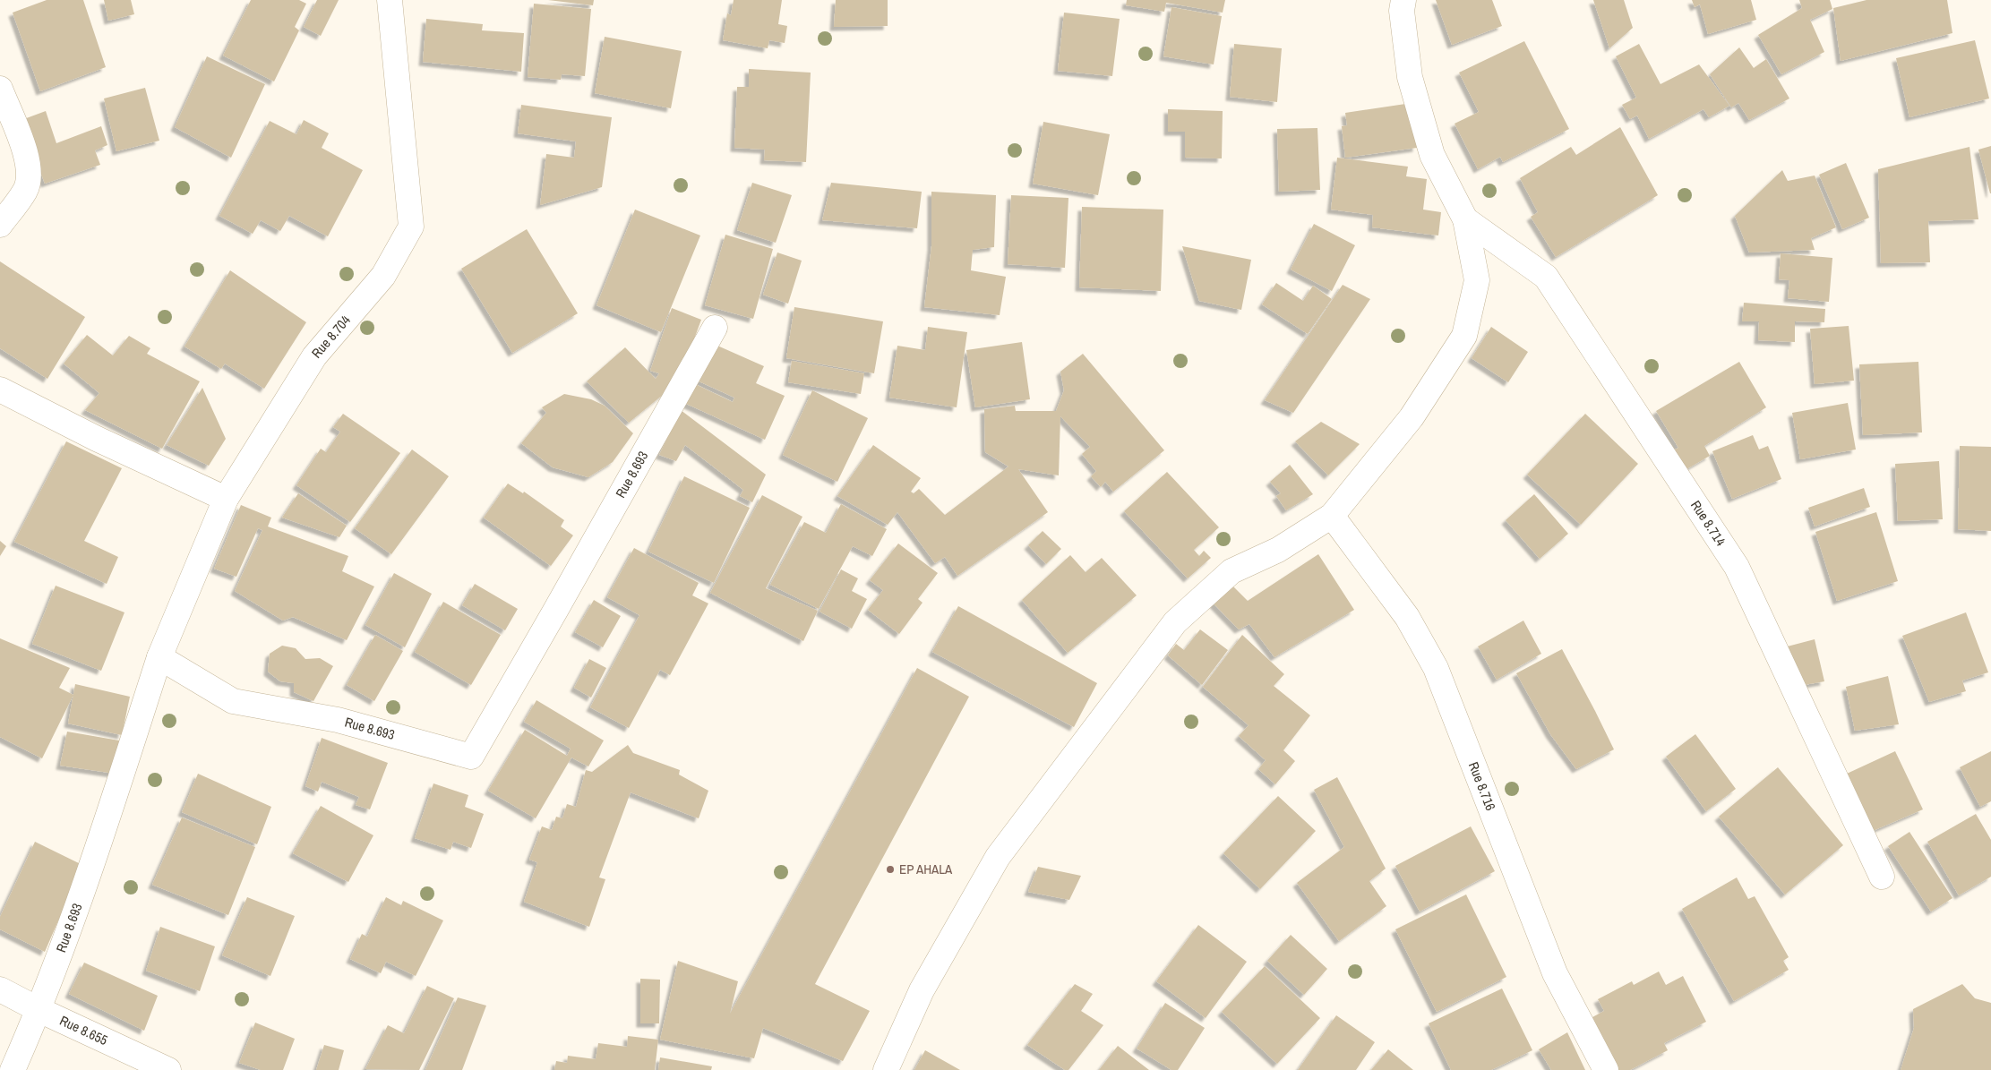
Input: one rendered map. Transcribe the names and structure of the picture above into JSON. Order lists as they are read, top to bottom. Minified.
{"streets":{"street":["Rue 8.704","Rue 8.693","Rue 8.714","Rue 8.716","Rue 8.655"]},"crossings":[["Rue 8.704","Rue 8.693"],["Rue 8.693","Rue 8.655"]],"places":["EP AHALA"]}
